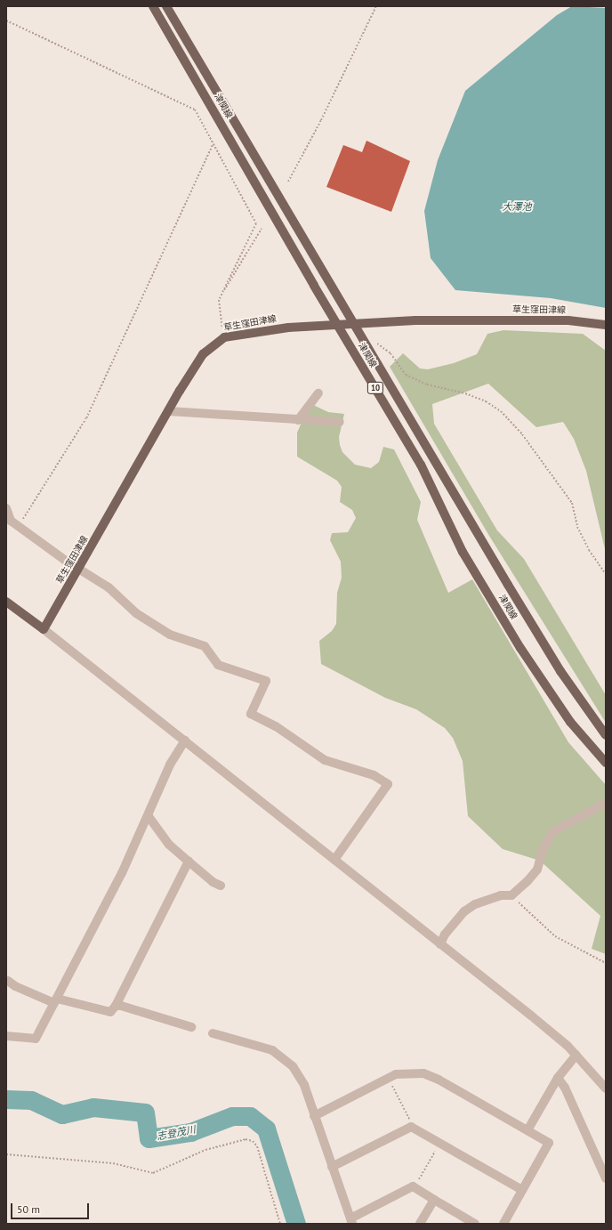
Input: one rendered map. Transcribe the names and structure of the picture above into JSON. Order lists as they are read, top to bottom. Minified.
{"streets":{"main road":["津関線","草生窪田津線","10"]},"crossings":[["津関線","草生窪田津線"]],"water":["大澤池","志登茂川"],"scale_bar":"50 m"}
